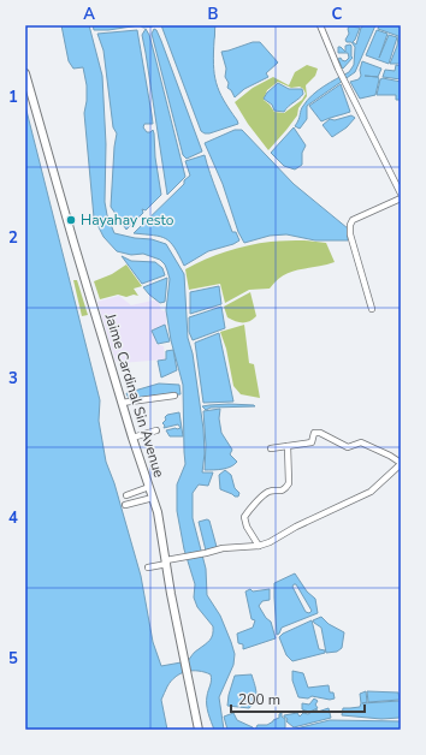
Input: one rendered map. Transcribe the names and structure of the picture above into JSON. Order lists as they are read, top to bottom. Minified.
{"streets":{"main road":["Jaime Cardinal Sin Avenue"]},"places":["Hayahay resto"],"scale_bar":"200 m","grid":{"columns":["A","B","C"],"rows":["1","2","3","4","5"]}}
